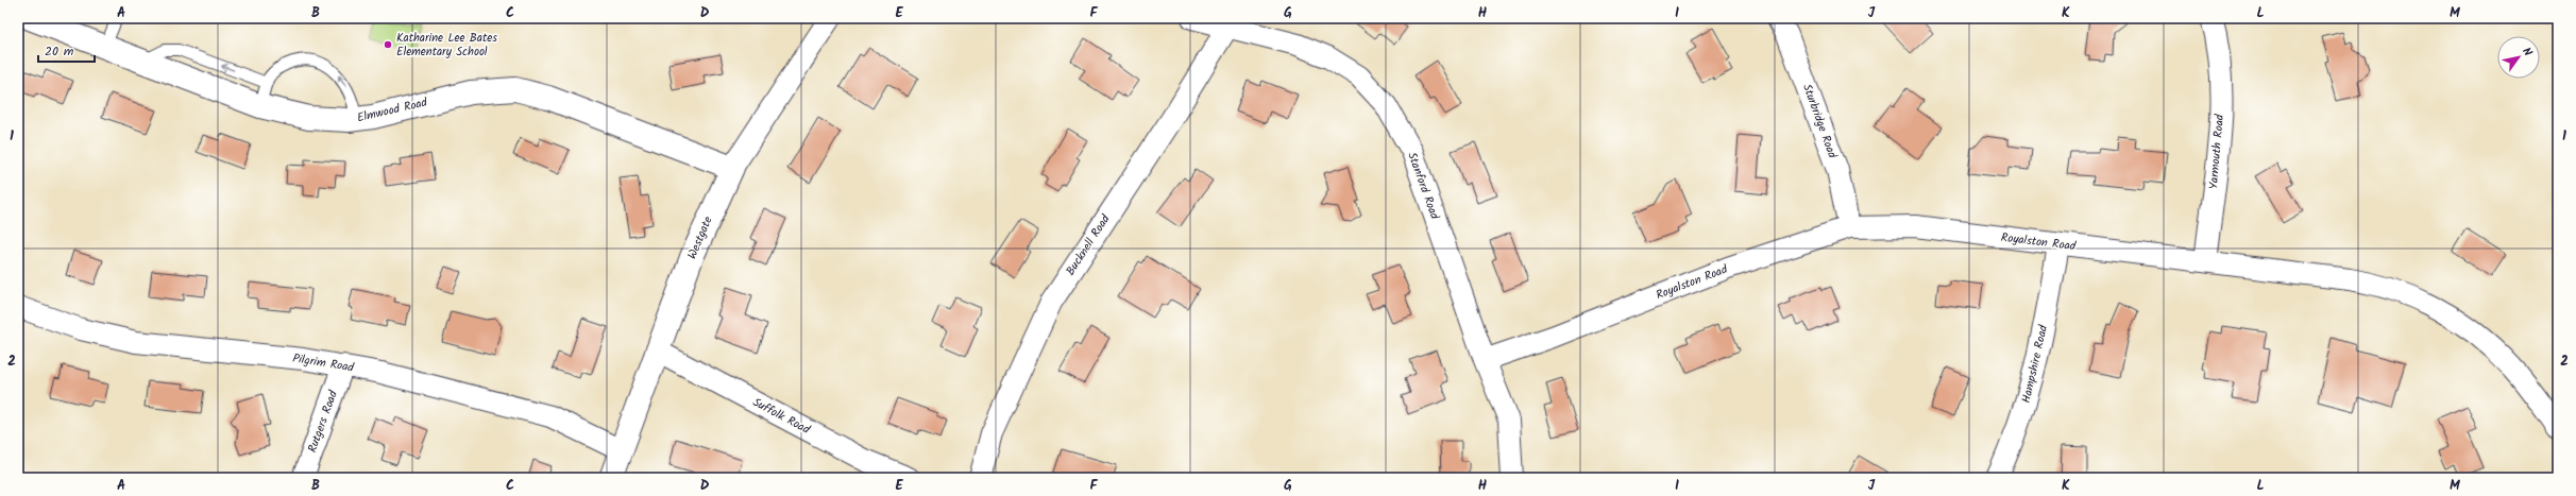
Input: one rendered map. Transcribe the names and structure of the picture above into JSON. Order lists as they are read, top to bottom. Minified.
{"streets":{"street":["Elmwood Road","Sturbridge Road","Yarmouth Road","Stanford Road","Westgate","Royalston Road","Bucknell Road","Pilgrim Road","Hampshire Road","Suffolk Road","Rutgers Road"]},"crossings":[["Elmwood Road","Westgate"],["Sturbridge Road","Royalston Road"],["Yarmouth Road","Royalston Road"],["Stanford Road","Royalston Road"],["Stanford Road","Bucknell Road"],["Westgate","Pilgrim Road"],["Westgate","Suffolk Road"],["Royalston Road","Hampshire Road"],["Pilgrim Road","Rutgers Road"]],"places":["Katharine Lee Bates Elementary School"],"scale_bar":"20 m","north":"top right","grid":{"columns":["A","B","C","D","E","F","G","H","I","J","K","L","M"],"rows":["1","2"]}}
